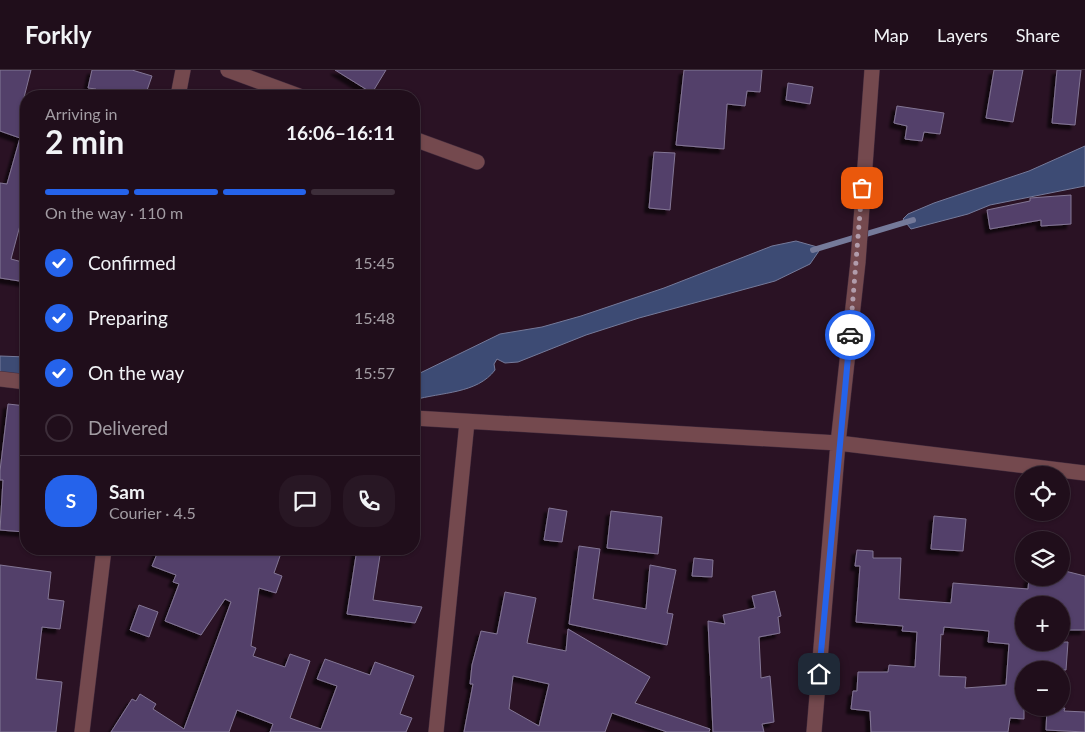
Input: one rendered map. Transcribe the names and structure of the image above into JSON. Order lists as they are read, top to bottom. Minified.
{"page":{"header":"Forkly","nav":["Map","Layers","Share"],"heading":["2 min","Arriving in","16:06–16:11"],"panel":["Sam","Courier · 4.5"],"bar":"On the way · 110 m","list":[["Confirmed","15:45"],["Preparing","15:48"],["On the way","15:57"],"Delivered"],"map_buttons":["+","−"],"round":"S"}}
